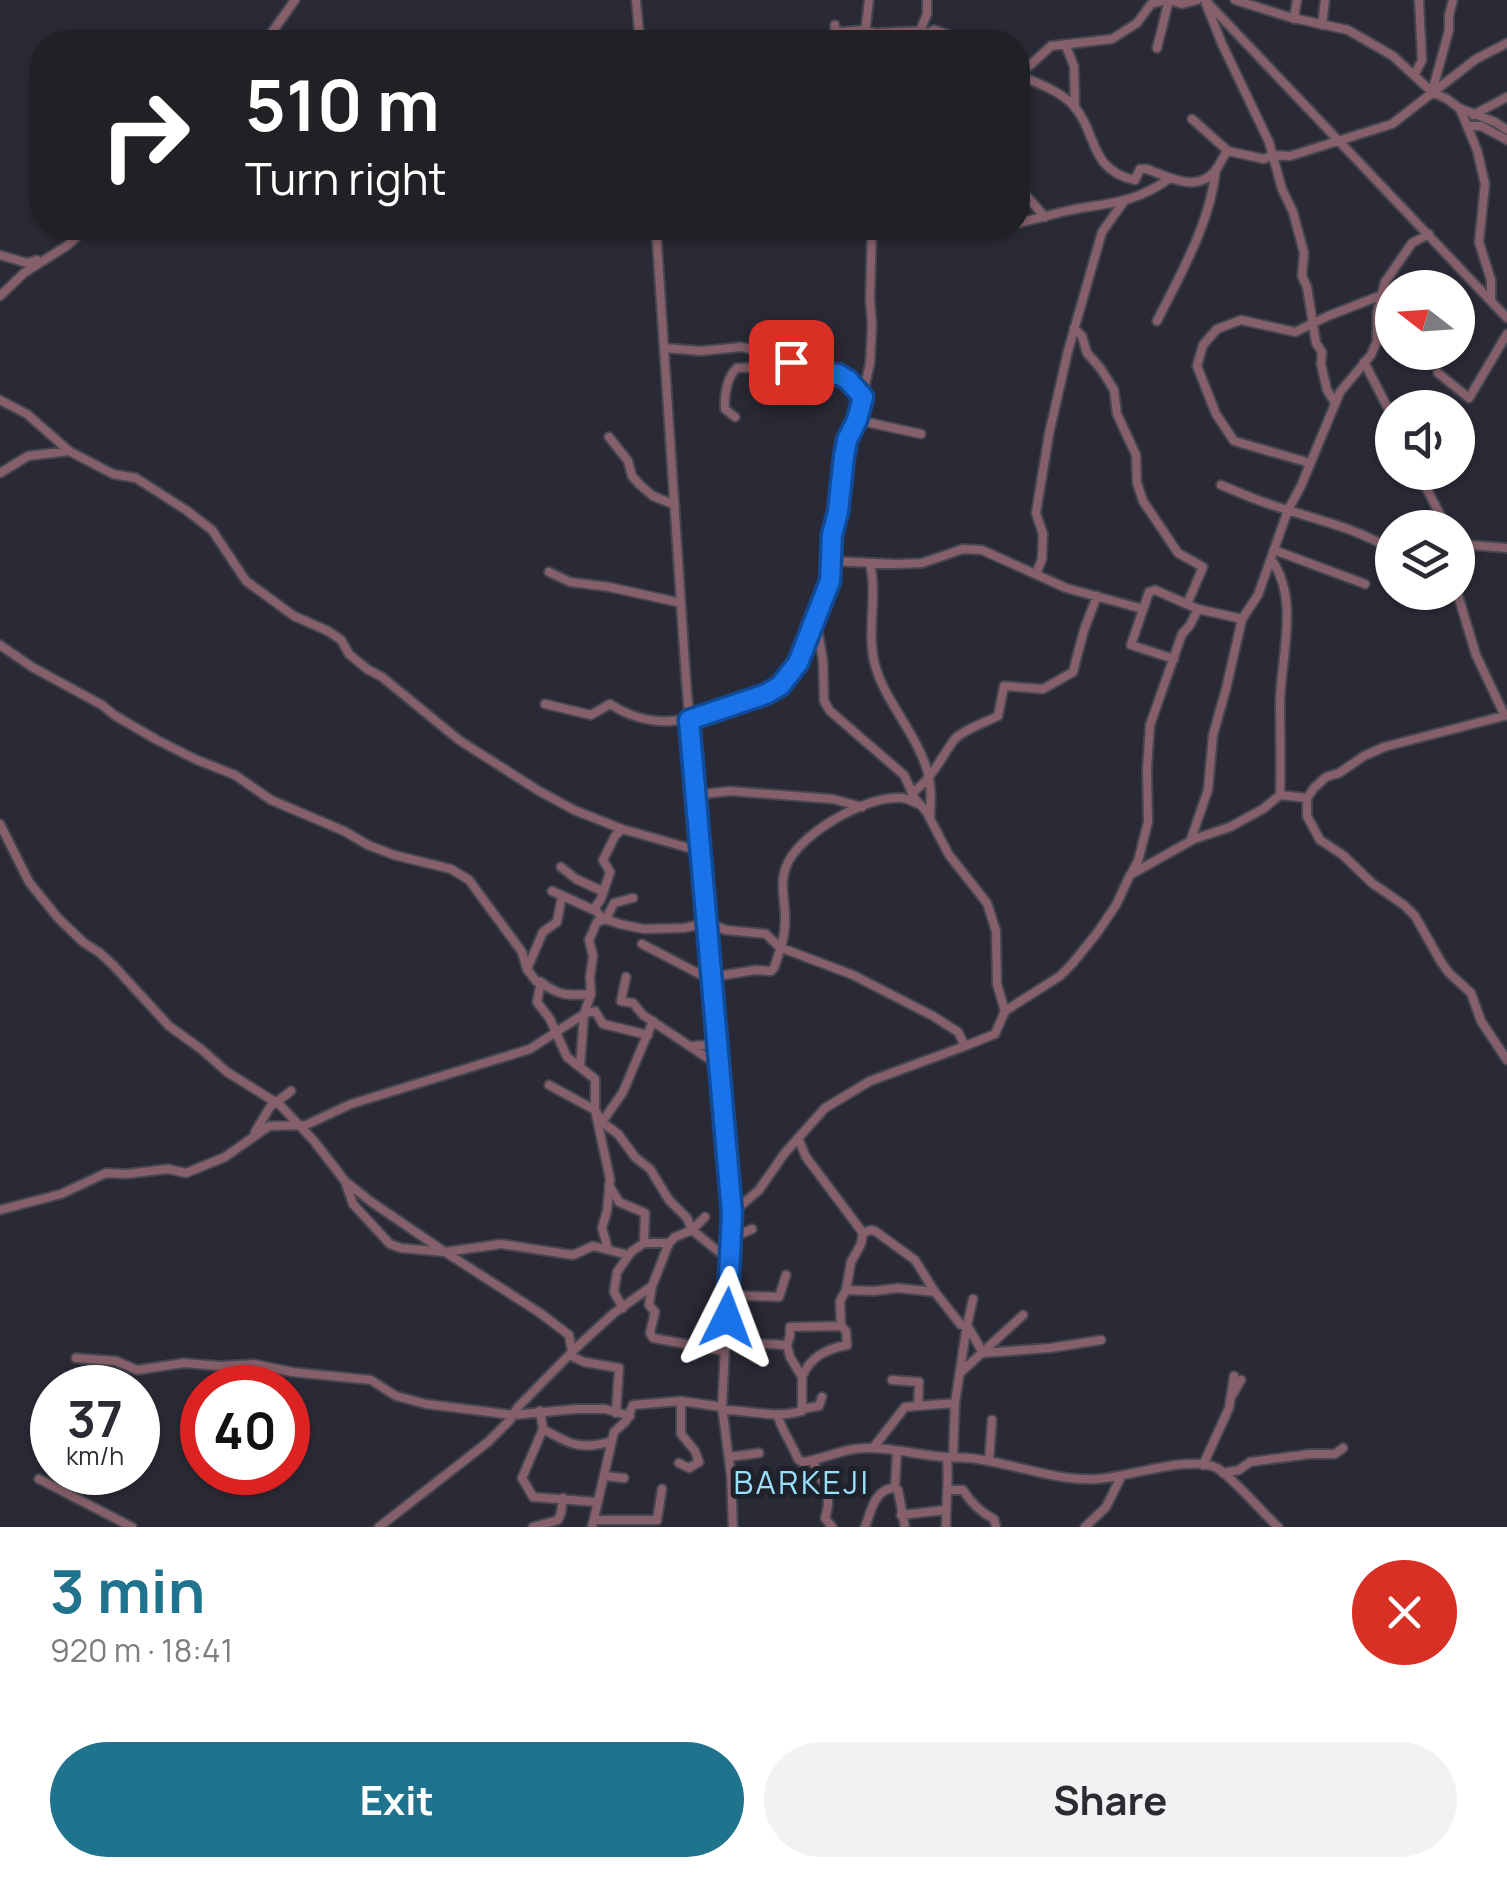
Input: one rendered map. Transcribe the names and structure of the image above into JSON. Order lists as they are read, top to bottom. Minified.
{"districts":["BARKEJI"],"north":"left","page":{"turn":["510 m","Turn right"],"speed":"37 km/h","limit":"40","heading":["3 min","920 m · 18:41"],"buttons":["Exit","Share"]}}
